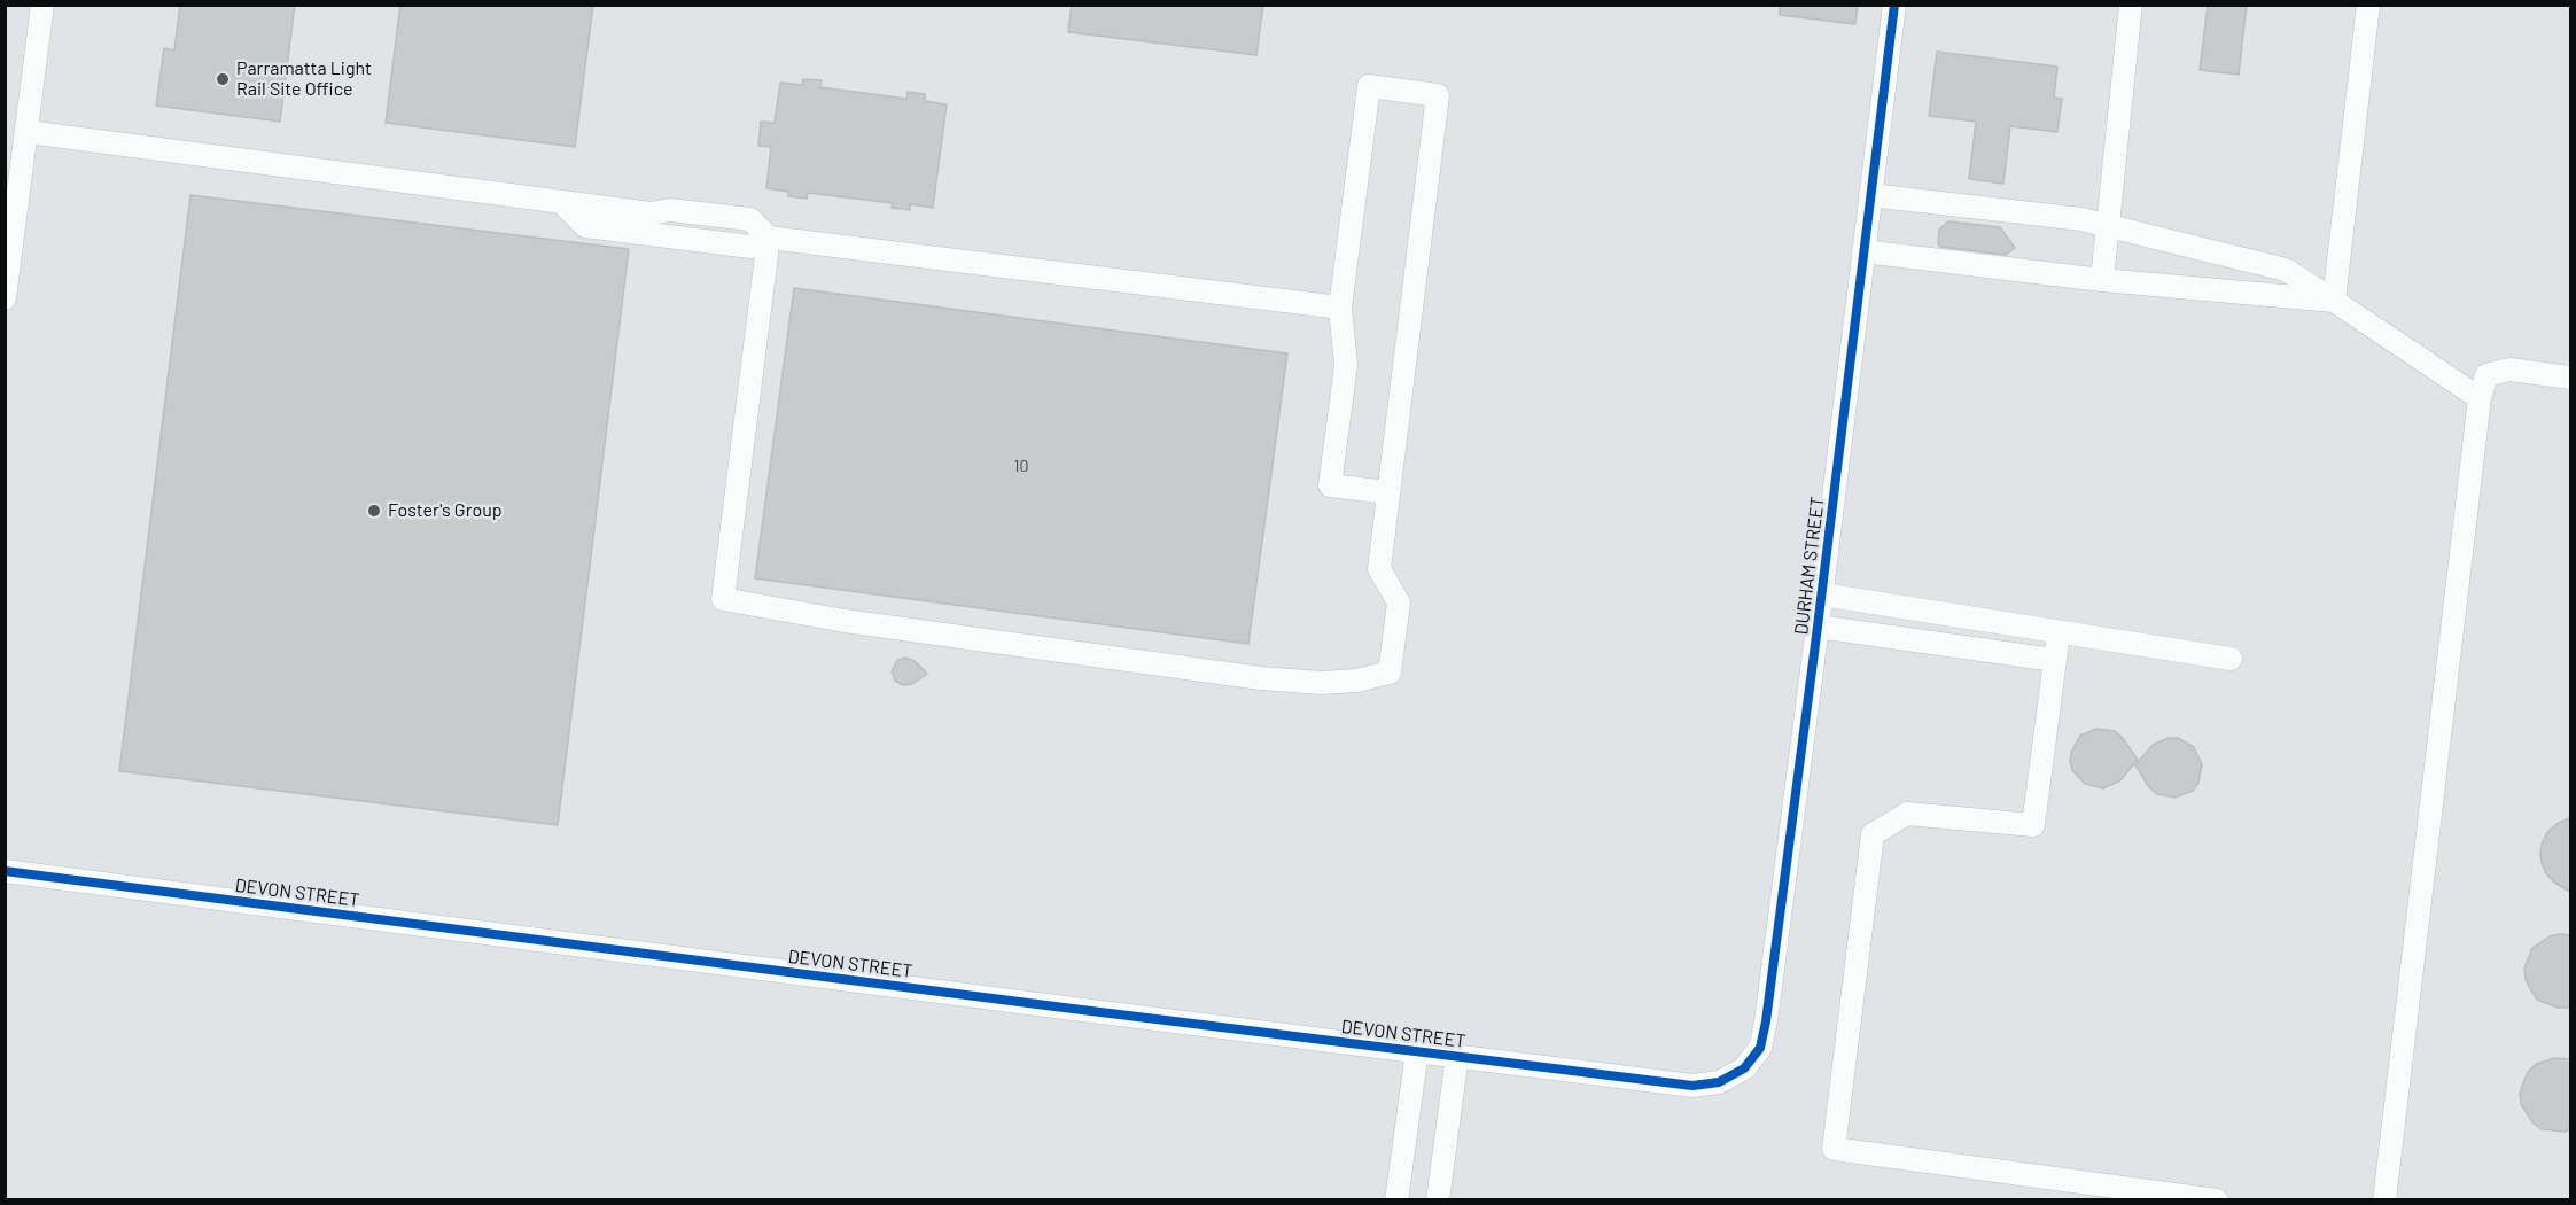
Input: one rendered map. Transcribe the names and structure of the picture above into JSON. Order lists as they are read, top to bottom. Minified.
{"streets":{"street":["DURHAM STREET","DEVON STREET"]},"crossings":[["DURHAM STREET","DEVON STREET"]],"places":["Parramatta Light Rail Site Office","Foster's Group"],"house_numbers":["10"]}
